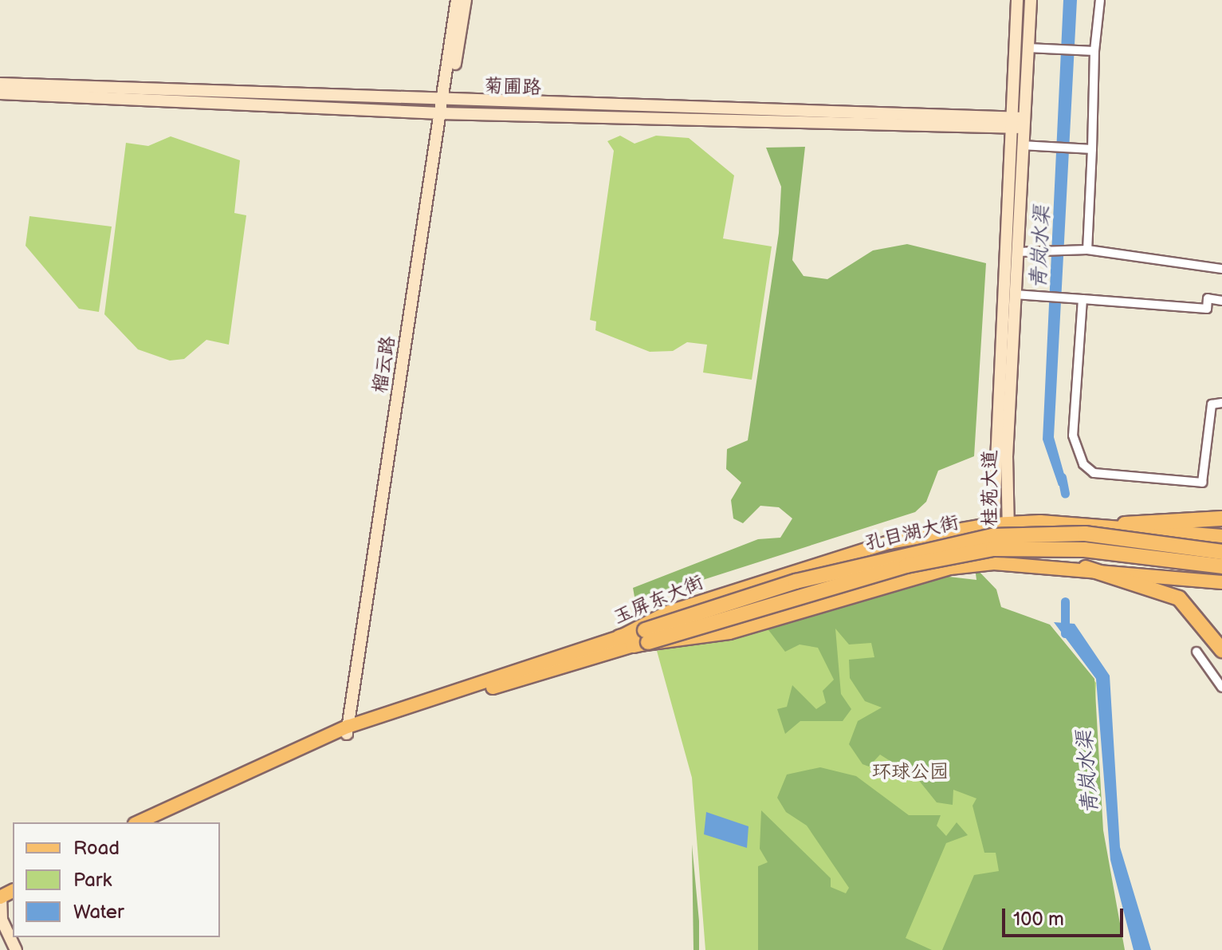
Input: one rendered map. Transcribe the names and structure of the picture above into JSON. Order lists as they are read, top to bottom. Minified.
{"streets":{"highway":["孔目湖大街"],"main road":["玉屏东大街"],"street":["菊圃路","榴云路","桂苑大道"]},"crossings":[["菊圃路","榴云路"],["菊圃路","桂苑大道"],["榴云路","玉屏东大街"],["桂苑大道","玉屏东大街"],["孔目湖大街","玉屏东大街"]],"water":["青岚水渠"],"parks":["环球公园"],"legend":["Road","Park","Water"],"scale_bar":"100 m"}
